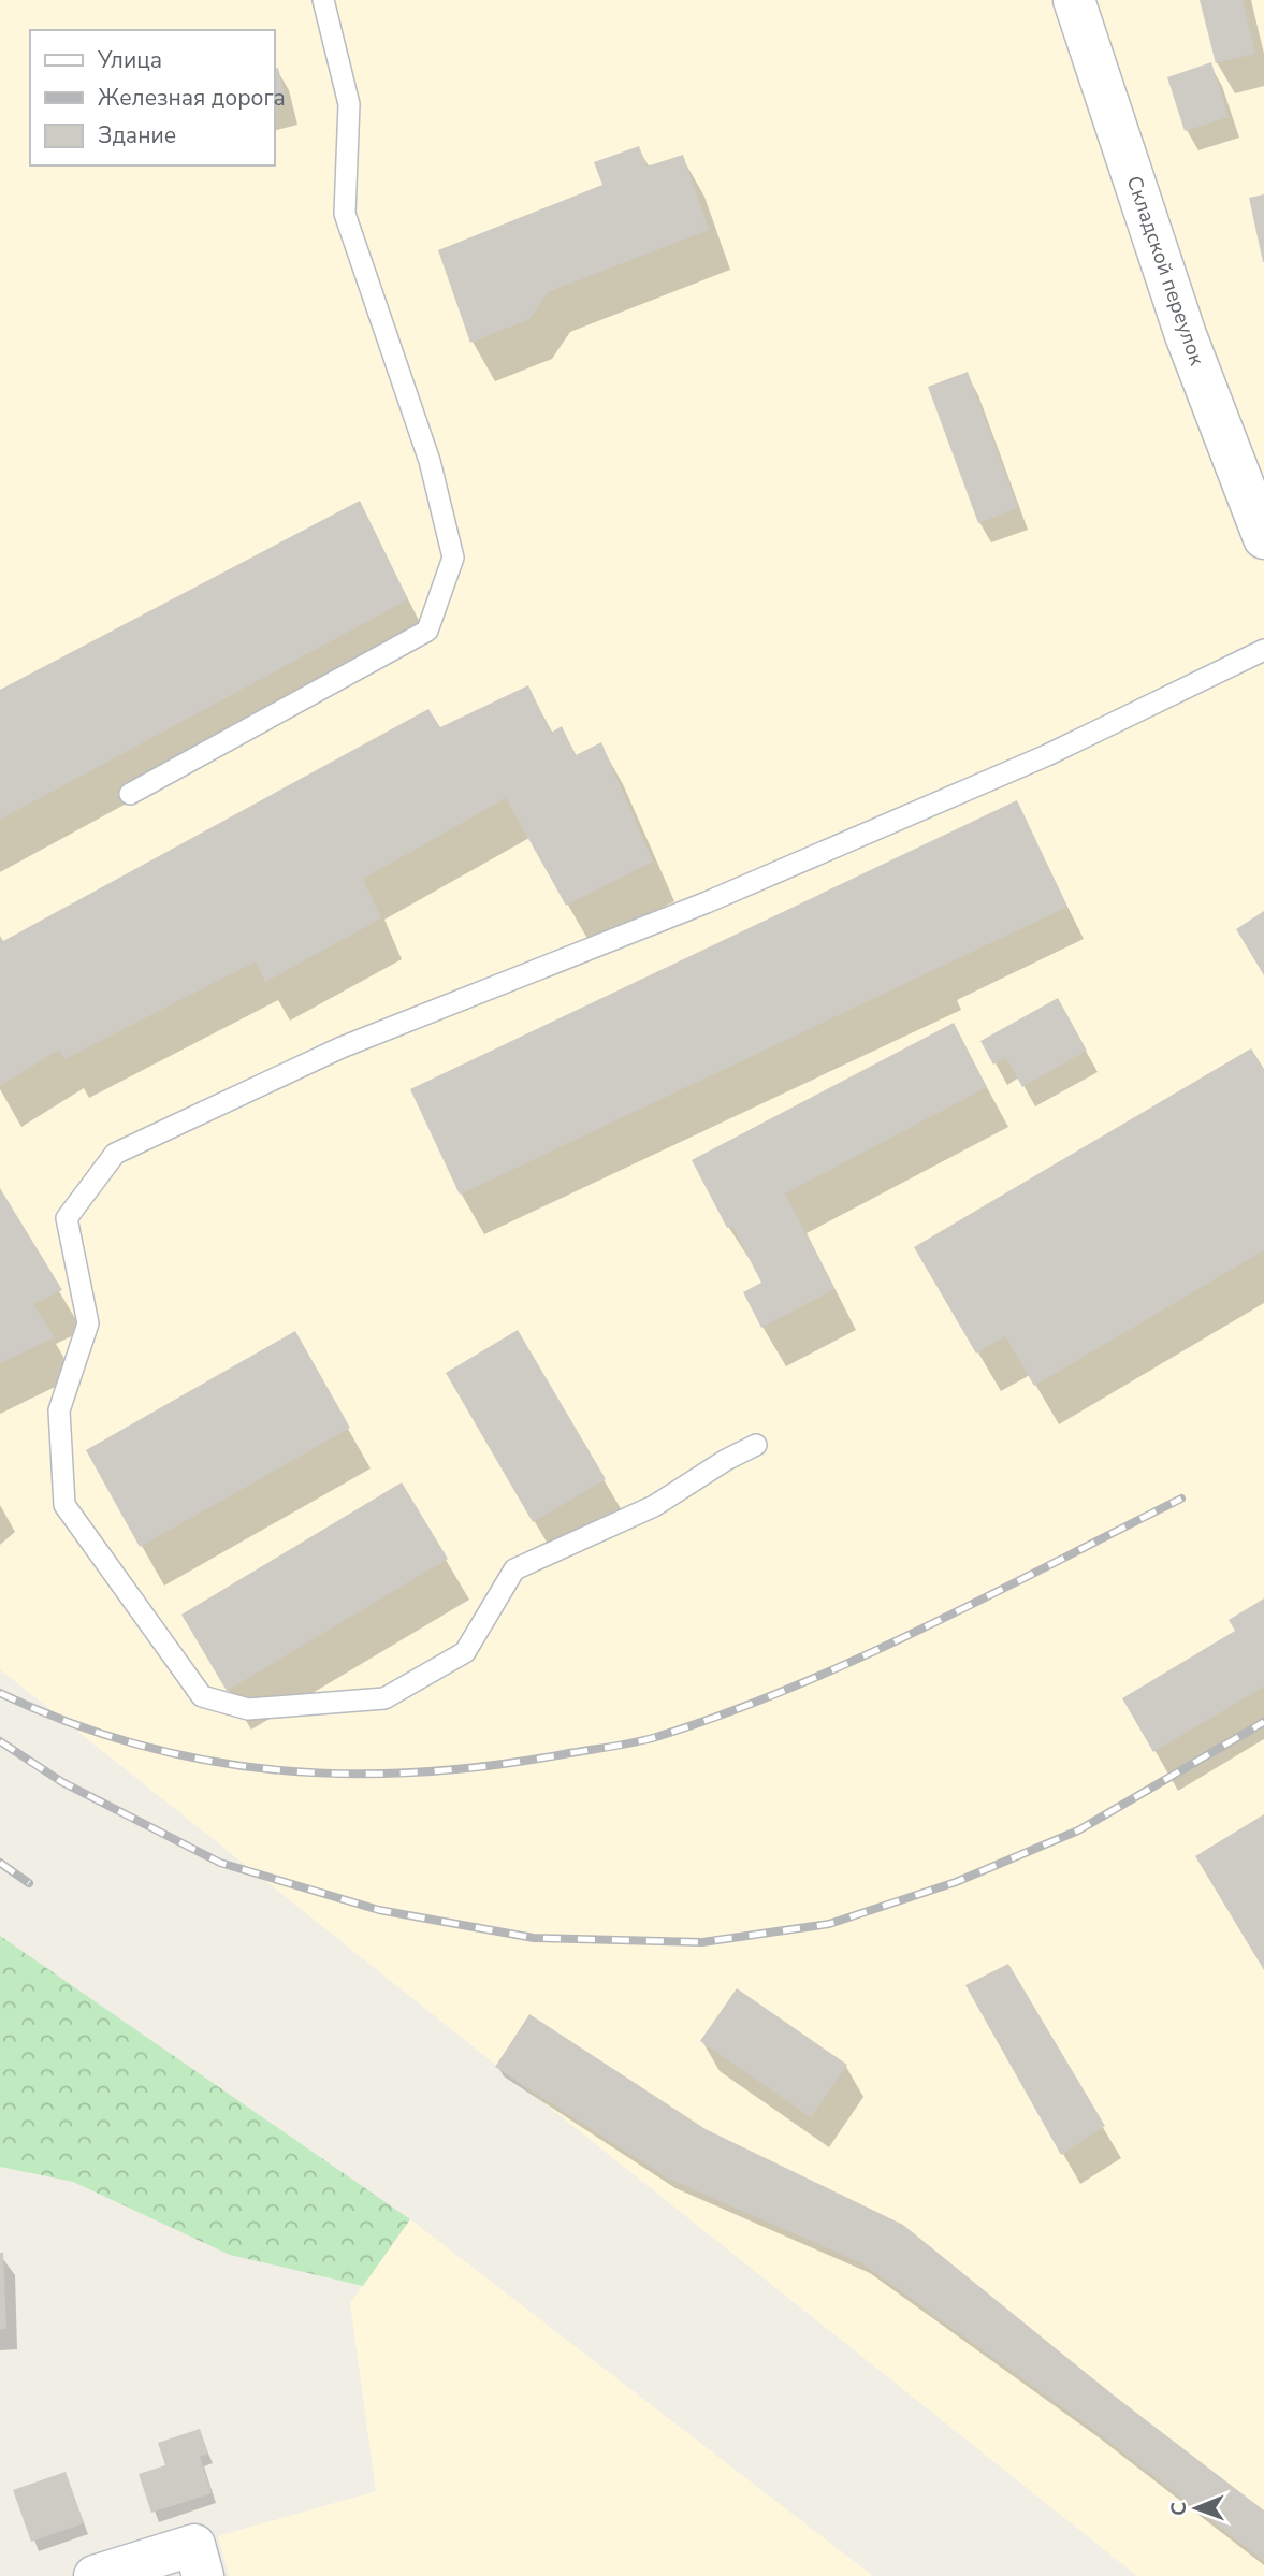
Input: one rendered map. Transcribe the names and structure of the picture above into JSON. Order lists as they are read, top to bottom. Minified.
{"streets":{"street":["Складской переулок"]},"legend":["Улица","Железная дорога","Здание"],"north":"left"}
